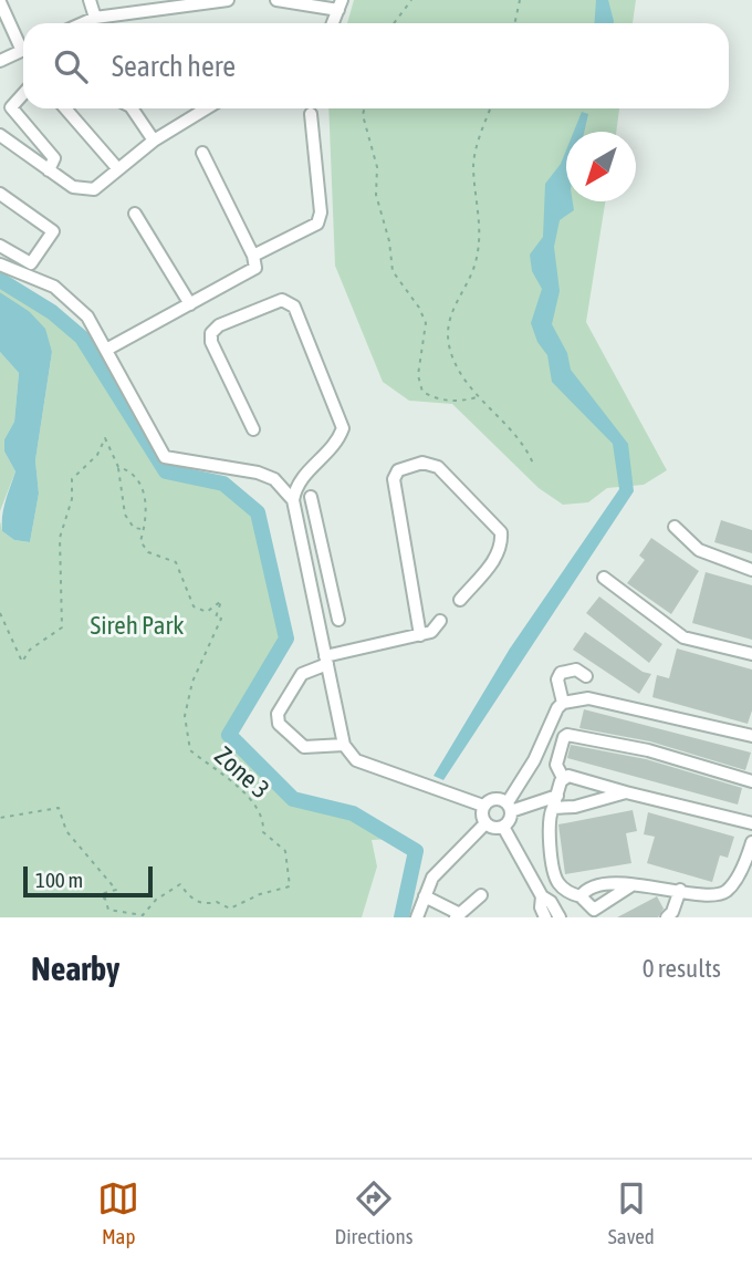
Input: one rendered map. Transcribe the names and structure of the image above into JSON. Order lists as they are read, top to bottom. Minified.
{"streets":{"path":["Zone 3"]},"parks":["Sireh Park"],"scale_bar":"100 m","north":"bottom left","page":{"search":"Search here","scale":"100 m","heading":["Nearby","0 results"],"nav":["Map","Directions","Saved"]}}
